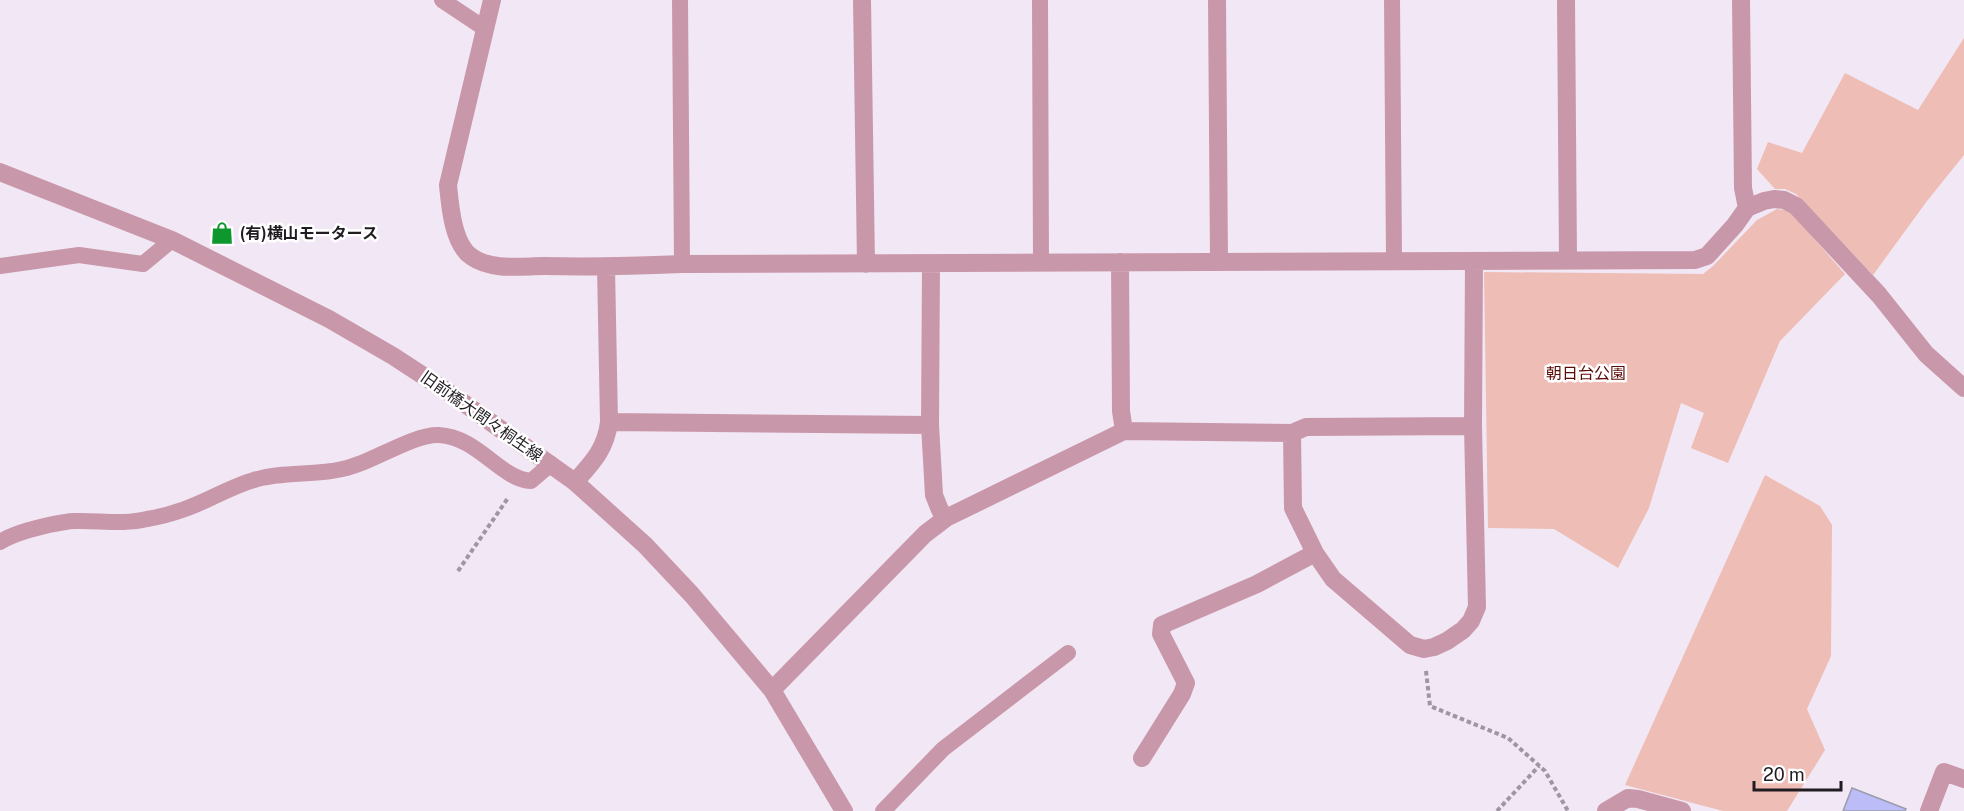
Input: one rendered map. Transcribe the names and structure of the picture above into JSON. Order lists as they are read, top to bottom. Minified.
{"streets":{"street":["旧前橋大間々桐生線"]},"parks":["朝日台公園"],"places":{"shop":["(有)横山モータース"]},"scale_bar":"20 m"}
